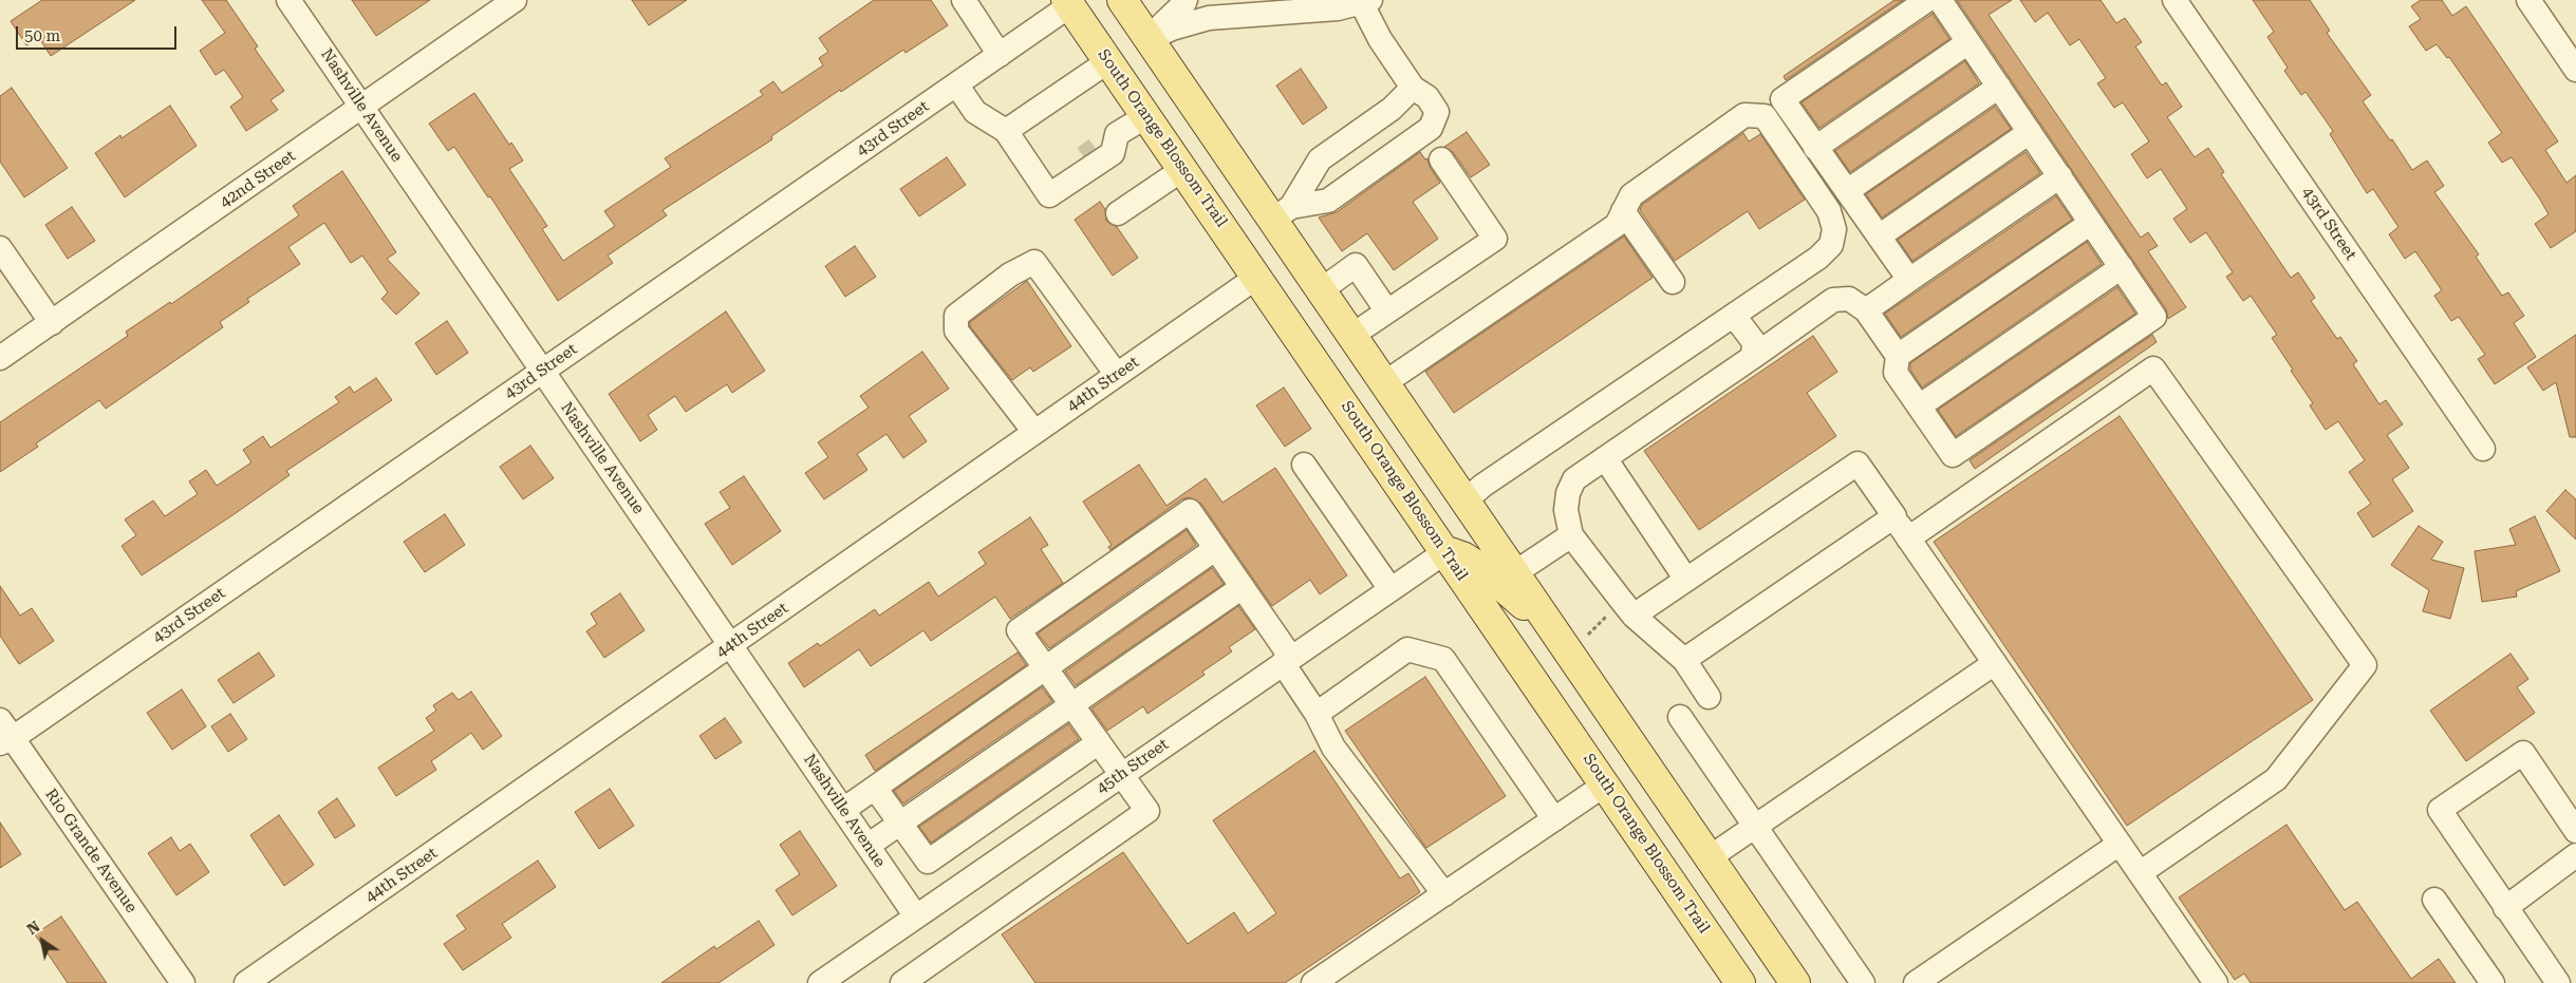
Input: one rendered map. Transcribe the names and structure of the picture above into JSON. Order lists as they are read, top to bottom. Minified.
{"streets":{"main road":["South Orange Blossom Trail"],"street":["Nashville Avenue","43rd Street","42nd Street","44th Street","45th Street","Rio Grande Avenue"]},"crossings":[["Nashville Avenue","43rd Street"],["Nashville Avenue","42nd Street"],["Nashville Avenue","44th Street"],["Nashville Avenue","45th Street"],["43rd Street","South Orange Blossom Trail"],["43rd Street","Rio Grande Avenue"],["South Orange Blossom Trail","44th Street"],["South Orange Blossom Trail","45th Street"]],"scale_bar":"50 m","north":"top left"}
